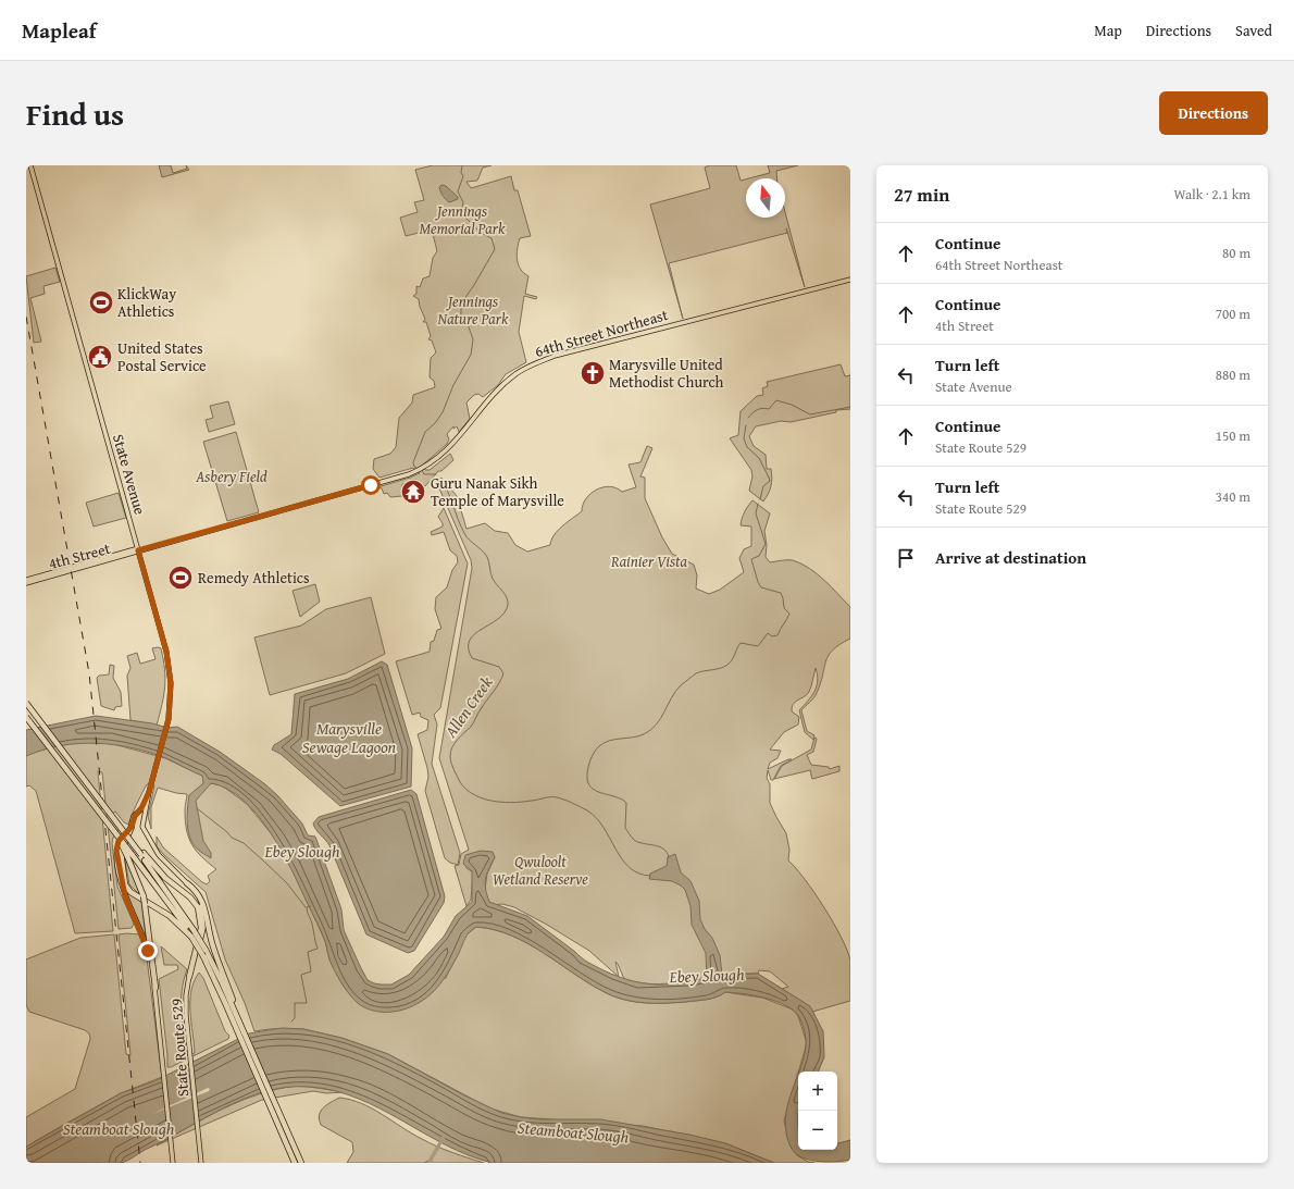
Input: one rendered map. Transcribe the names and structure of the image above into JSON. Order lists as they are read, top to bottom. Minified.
{"streets":{"main road":["64th Street Northeast","State Avenue","4th Street","State Route 529"]},"crossings":[["64th Street Northeast","4th Street"],["State Avenue","4th Street"],["State Avenue","State Route 529"]],"water":["Allen Creek","Marysville Sewage Lagoon","Ebey Slough","Steamboat Slough"],"parks":["Jennings Memorial Park","Jennings Nature Park","Asbery Field","Rainier Vista","Qwuloolt Wetland Reserve"],"places":{"sports":["KlickWay Athletics","Remedy Athletics"],"public building":["United States Postal Service"],"church":["Marysville United Methodist Church"],"temple":["Guru Nanak Sikh Temple of Marysville"]},"north":"top","page":{"header":"Mapleaf","nav":["Map","Directions","Saved"],"title":"Find us","buttons":"Directions","heading":["27 min","Walk · 2.1 km"],"list":[["Continue","64th Street Northeast","80 m"],["Continue","4th Street","700 m"],["Turn left","State Avenue","880 m"],["Continue","State Route 529","150 m"],["Turn left","State Route 529","340 m"],"Arrive at destination"],"map_buttons":["+","−"]}}
